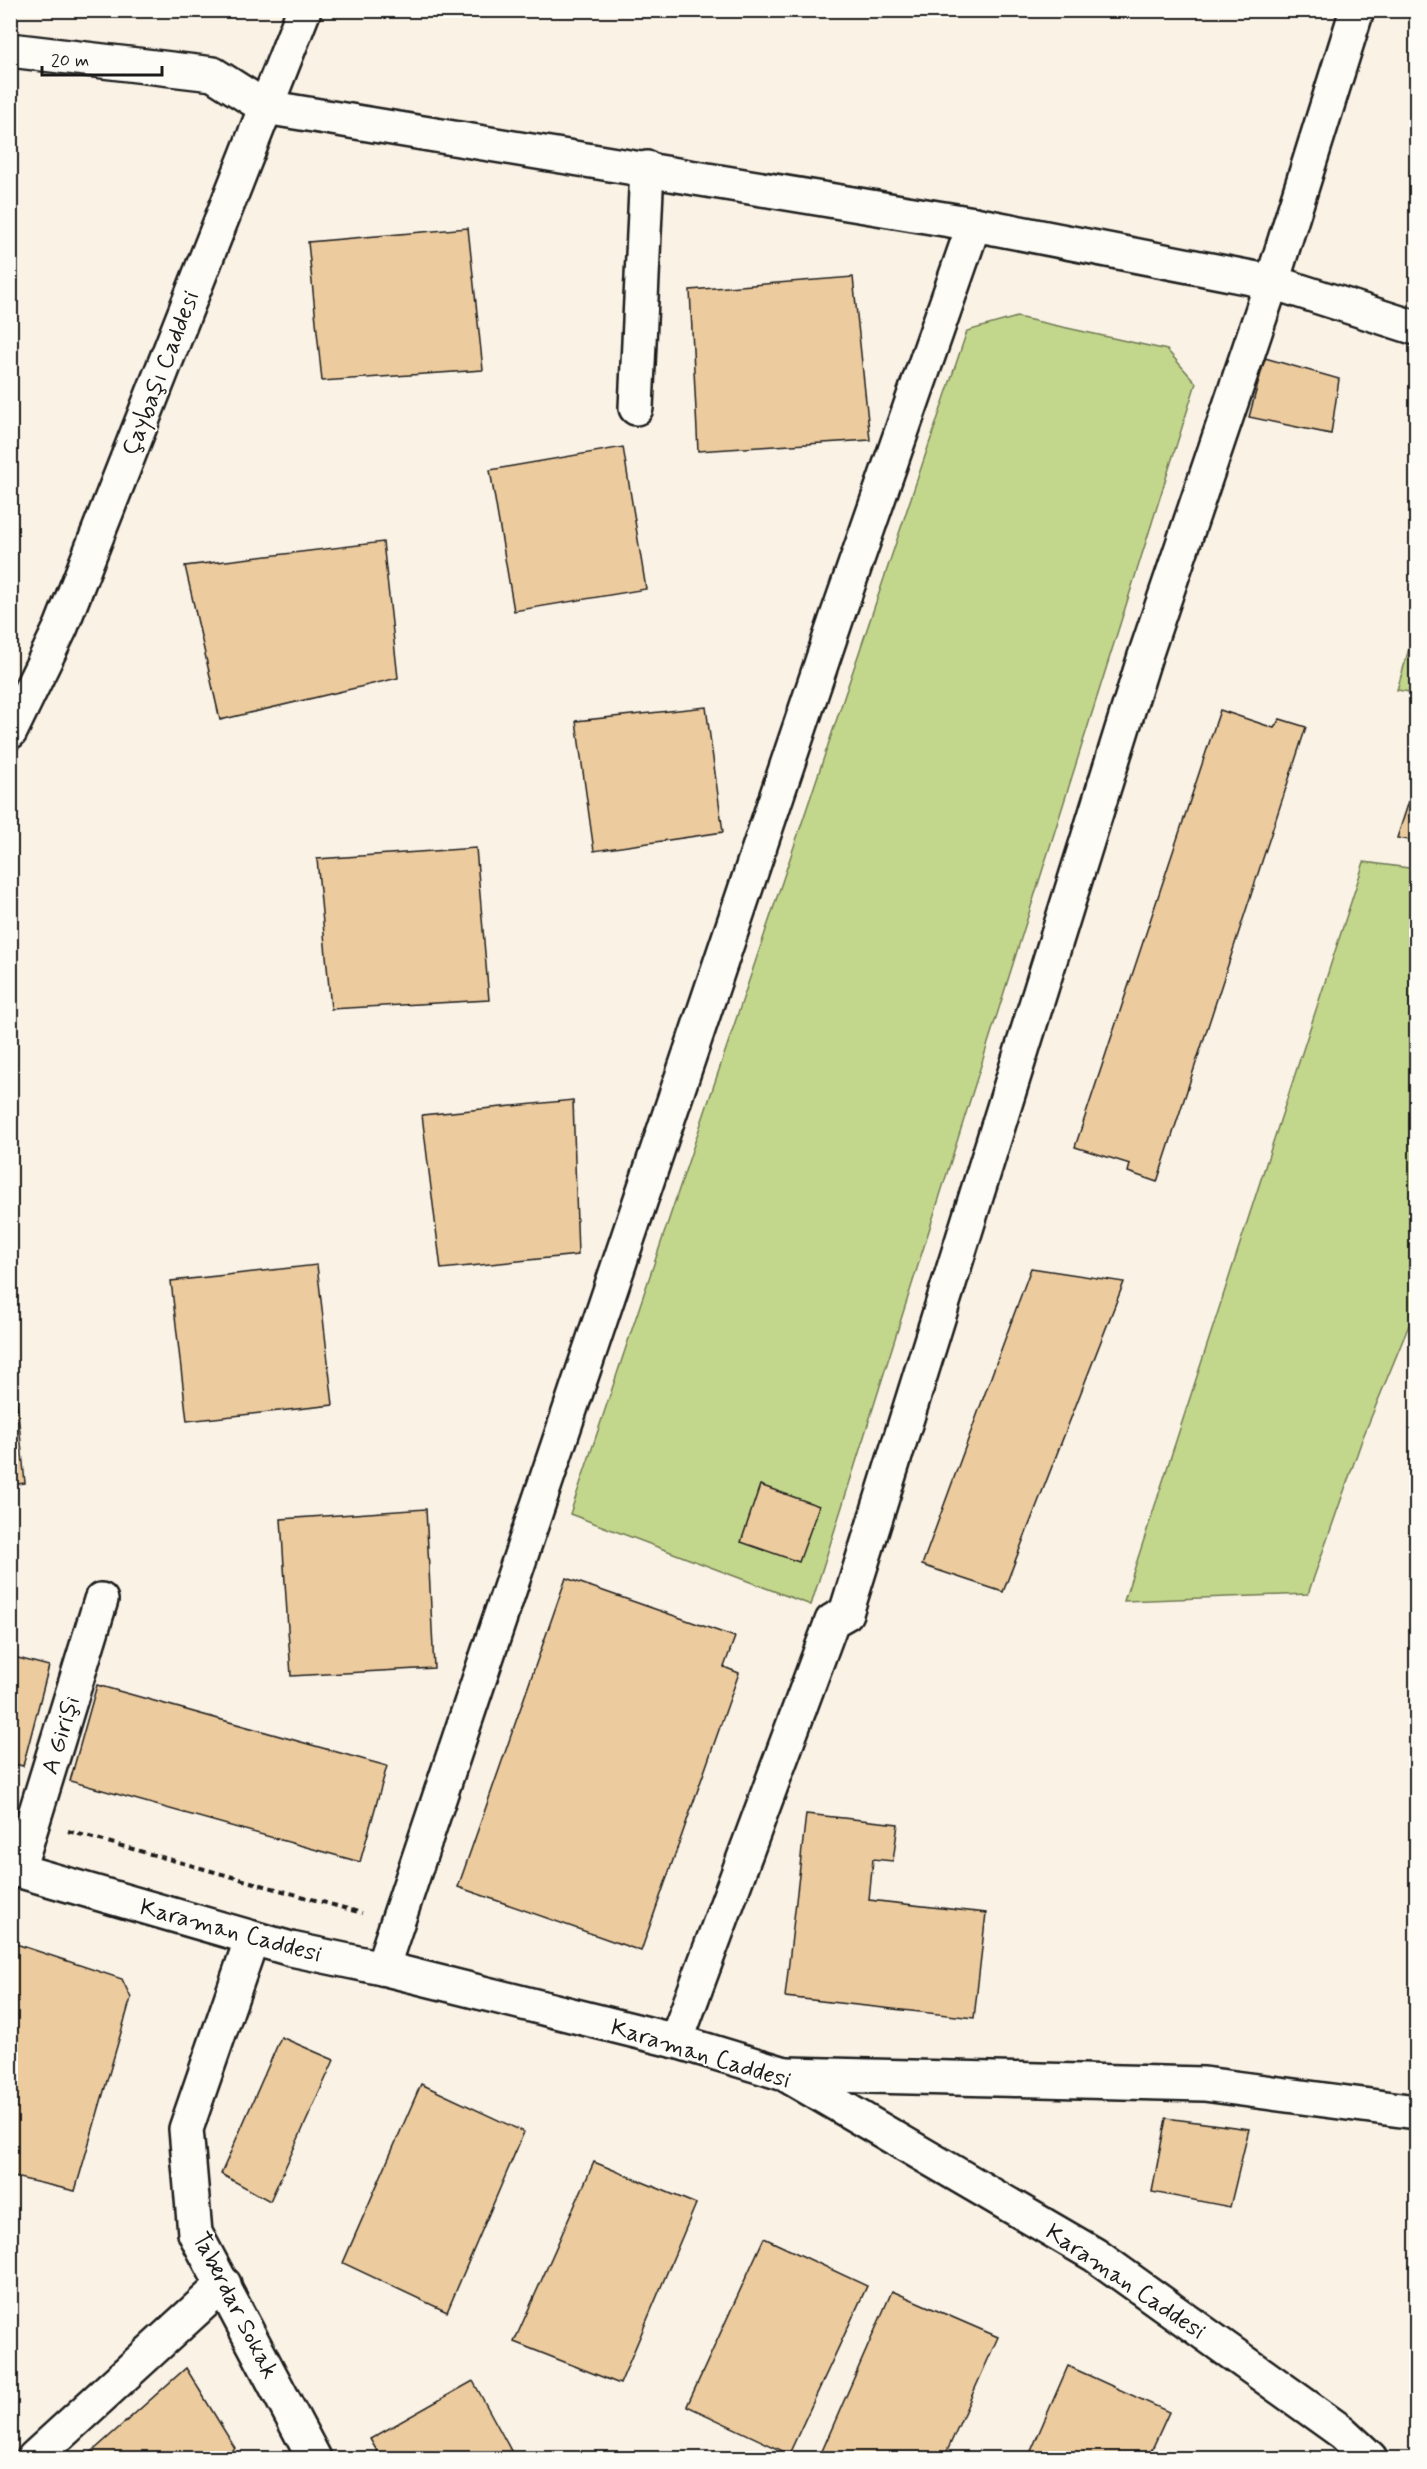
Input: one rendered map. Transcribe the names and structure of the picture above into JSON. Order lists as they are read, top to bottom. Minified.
{"streets":{"street":["Çaybaşı Caddesi","A Girişi","Karaman Caddesi","Taberdar Sokak"]},"crossings":[["A Girişi","Karaman Caddesi"],["Karaman Caddesi","Taberdar Sokak"]],"scale_bar":"20 m"}
